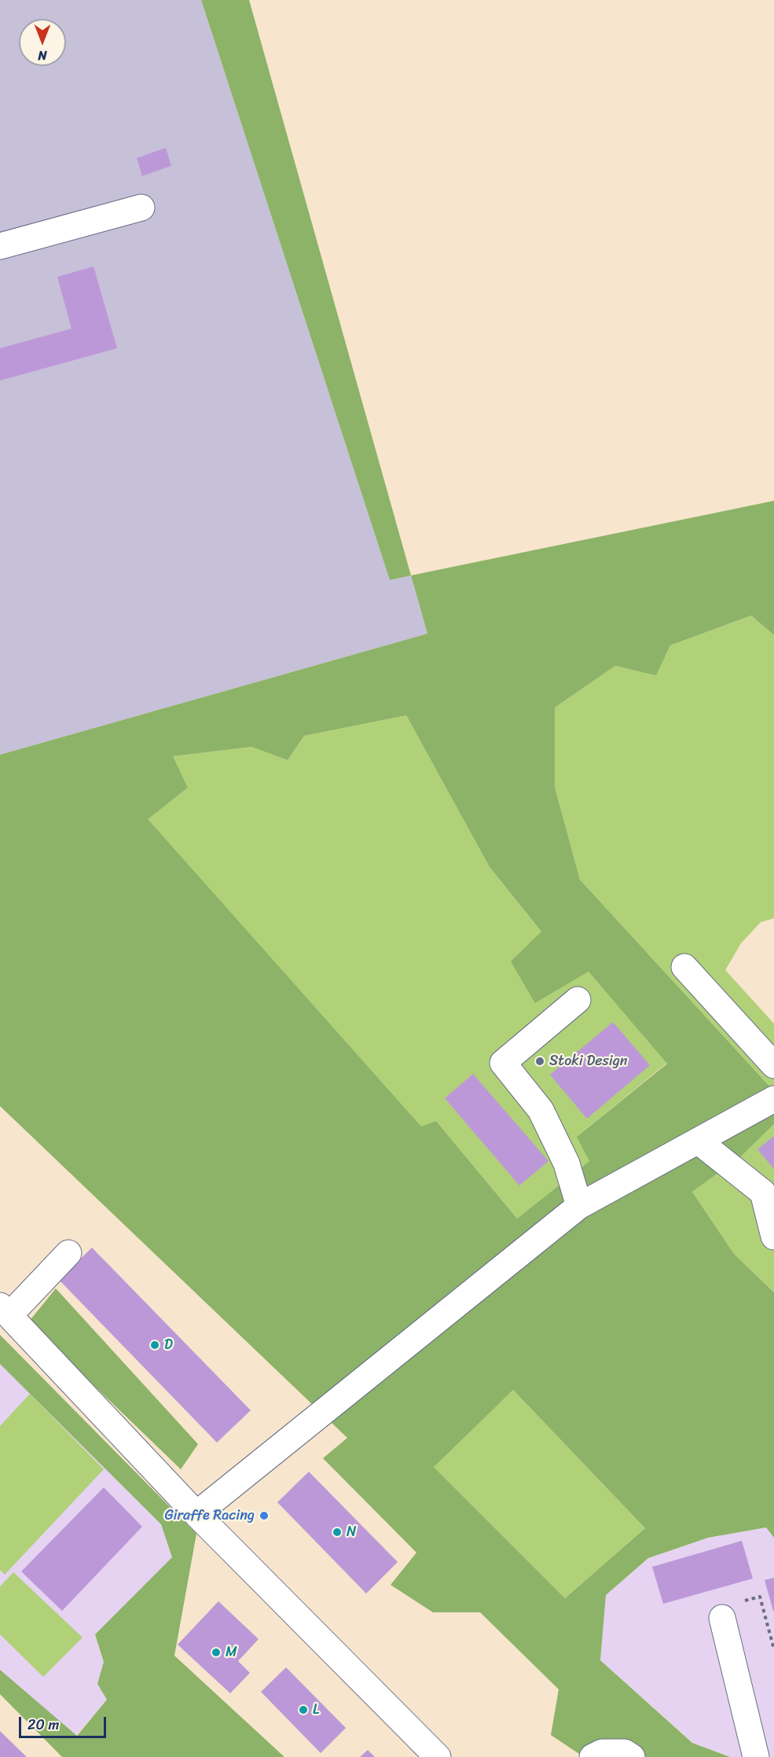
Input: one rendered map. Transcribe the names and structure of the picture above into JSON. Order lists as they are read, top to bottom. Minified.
{"places":["Stoki Design","D","Giraffe Racing","N","M","L"],"scale_bar":"20 m","north":"bottom"}
